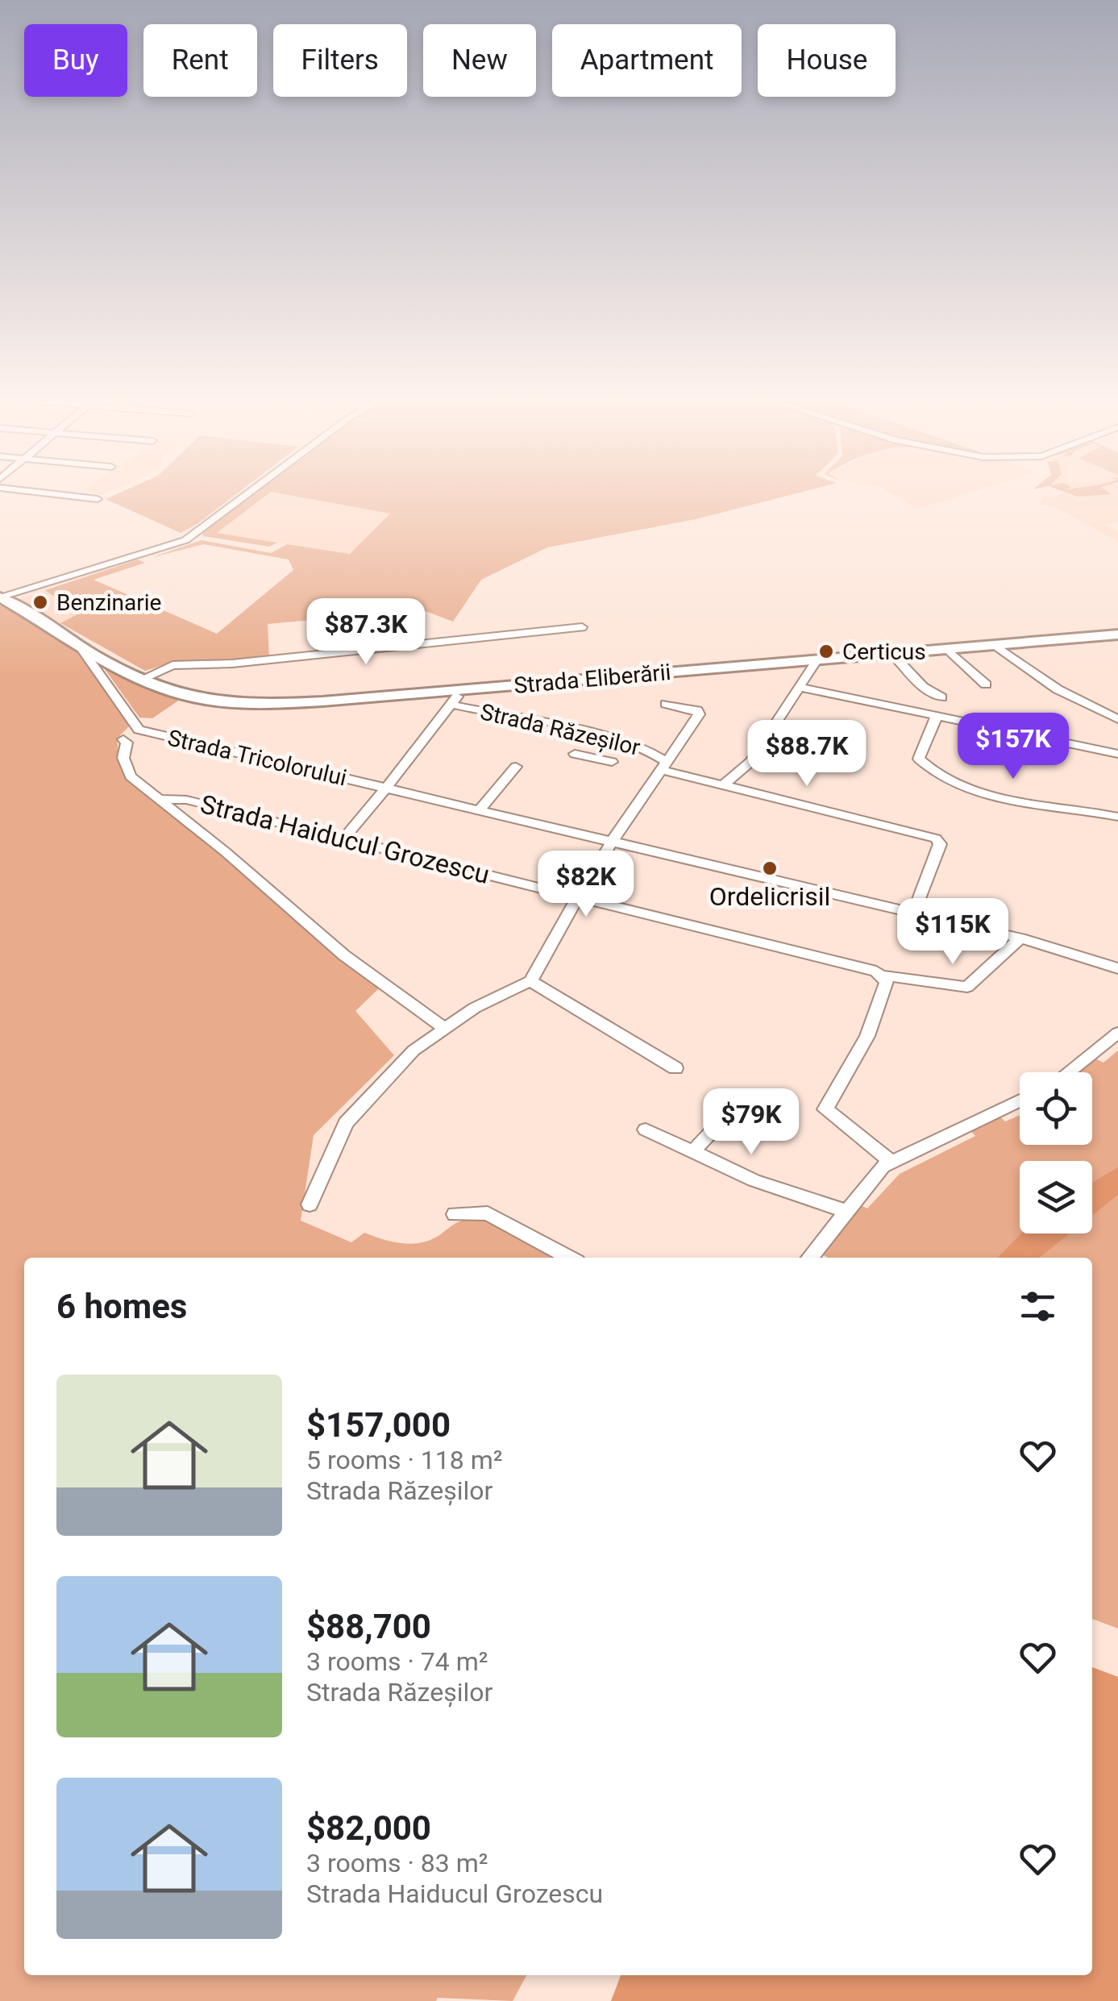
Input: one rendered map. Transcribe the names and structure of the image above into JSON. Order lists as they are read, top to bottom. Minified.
{"streets":{"street":["Strada Eliberării","Strada Răzeșilor","Strada Tricolorului","Strada Haiducul Grozescu"]},"crossings":[["Strada Eliberării","Strada Răzeșilor"],["Strada Eliberării","Strada Tricolorului"],["Strada Răzeșilor","Strada Tricolorului"],["Strada Răzeșilor","Strada Haiducul Grozescu"]],"places":["Benzinarie","Certicus","Ordelicrisil"],"page":{"chip":["Buy","Rent","Filters","New","Apartment","House"],"price":["$87.3K","$157K","$88.7K","$82K","$115K","$79K"],"heading":"6 homes","list":[{"name":"$157,000","note":"5 rooms · 118 m² · Strada Răzeșilor"},{"name":"$88,700","note":"3 rooms · 74 m² · Strada Răzeșilor"},{"name":"$82,000","note":"3 rooms · 83 m² · Strada Haiducul Grozescu"}]}}
